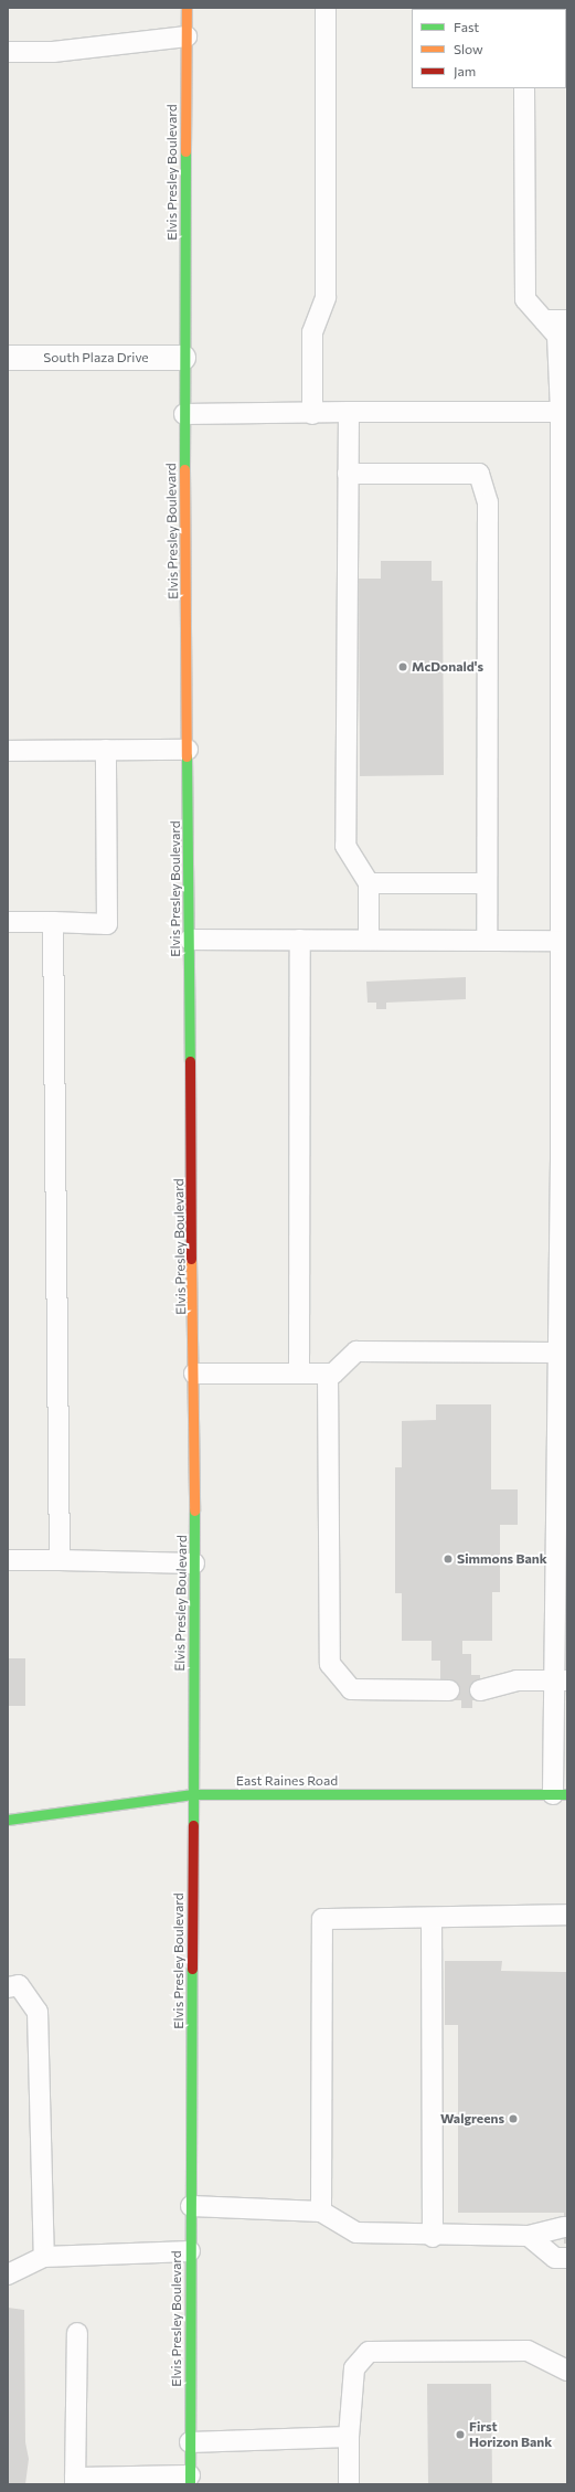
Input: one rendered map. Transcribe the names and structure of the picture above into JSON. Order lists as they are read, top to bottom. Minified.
{"streets":{"main road":["Elvis Presley Boulevard","East Raines Road"],"street":["South Plaza Drive"]},"crossings":[["Elvis Presley Boulevard","South Plaza Drive"],["Elvis Presley Boulevard","East Raines Road"]],"places":["McDonald's","Simmons Bank","Walgreens","First Horizon Bank"],"legend":["Fast","Slow","Jam"]}
